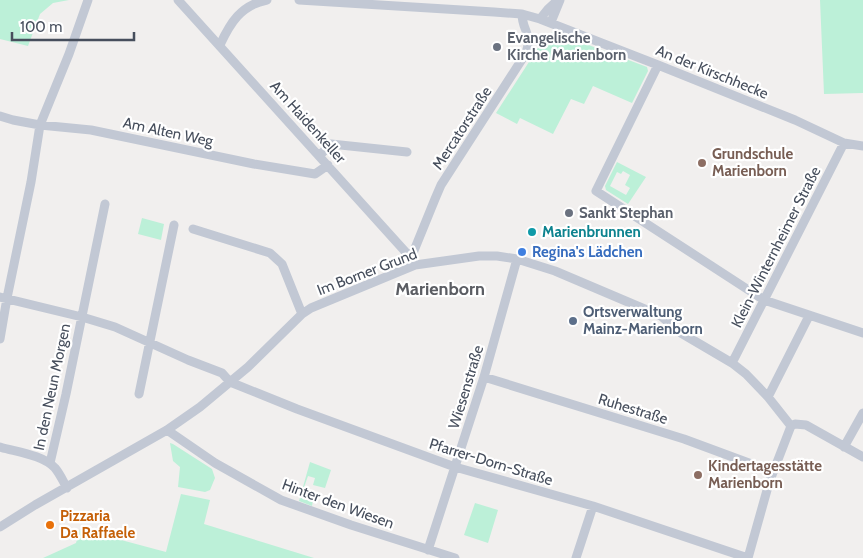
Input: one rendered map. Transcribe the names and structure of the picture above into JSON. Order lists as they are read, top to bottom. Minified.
{"streets":{"street":["An der Kirschhecke","Am Haidenkeller","Mercatorstraße","Am Alten Weg","Klein-Winternheimer Straße","Im Borner Grund","In den Neun Morgen","Wiesenstraße","Ruhestraße","Pfarrer-Dorn-Straße","Hinter den Wiesen"]},"crossings":[["An der Kirschhecke","Mercatorstraße"],["An der Kirschhecke","Klein-Winternheimer Straße"],["Am Haidenkeller","Mercatorstraße"],["Am Haidenkeller","Am Alten Weg"],["Am Haidenkeller","Im Borner Grund"],["Mercatorstraße","Im Borner Grund"],["Klein-Winternheimer Straße","Im Borner Grund"],["Im Borner Grund","In den Neun Morgen"],["Im Borner Grund","Wiesenstraße"],["Im Borner Grund","Pfarrer-Dorn-Straße"],["Im Borner Grund","Hinter den Wiesen"],["In den Neun Morgen","Pfarrer-Dorn-Straße"],["Wiesenstraße","Ruhestraße"],["Wiesenstraße","Pfarrer-Dorn-Straße"],["Wiesenstraße","Hinter den Wiesen"]],"districts":["Marienborn"],"places":["Evangelische Kirche Marienborn","Grundschule Marienborn","Sankt Stephan","Marienbrunnen","Regina's Lädchen","Ortsverwaltung Mainz-Marienborn","Kindertagesstätte Marienborn","Pizzaria Da Raffaele"],"scale_bar":"100 m"}
